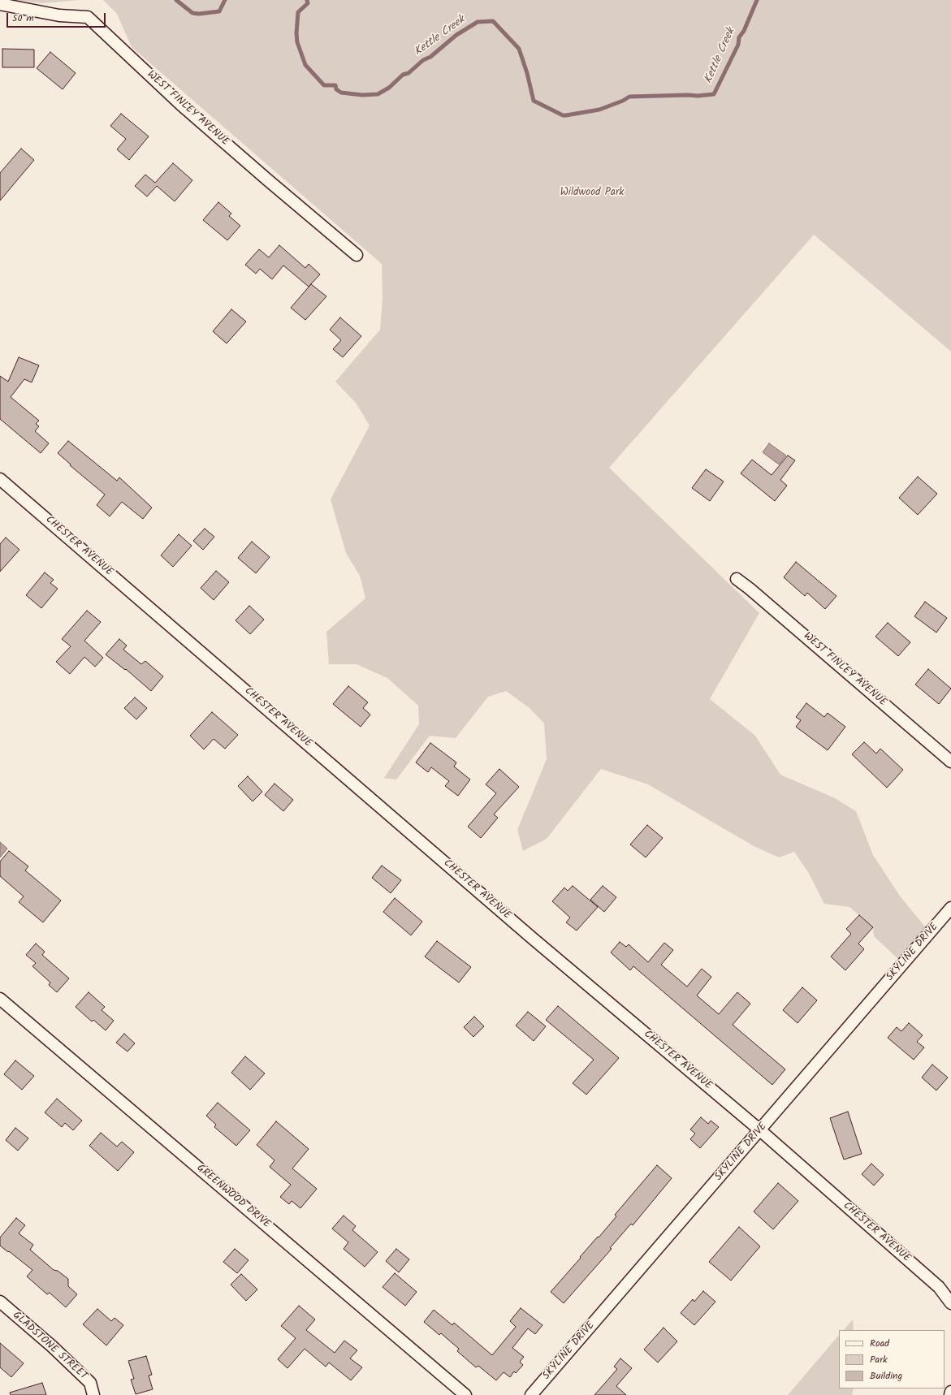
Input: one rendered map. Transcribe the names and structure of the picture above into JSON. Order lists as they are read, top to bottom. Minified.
{"streets":{"street":["WEST FINLEY AVENUE","CHESTER AVENUE","SKYLINE DRIVE","GREENWOOD DRIVE","GLADSTONE STREET"]},"crossings":[["CHESTER AVENUE","SKYLINE DRIVE"]],"water":["Kettle Creek"],"parks":["Wildwood Park"],"legend":["Road","Park","Building"],"scale_bar":"50 m"}
